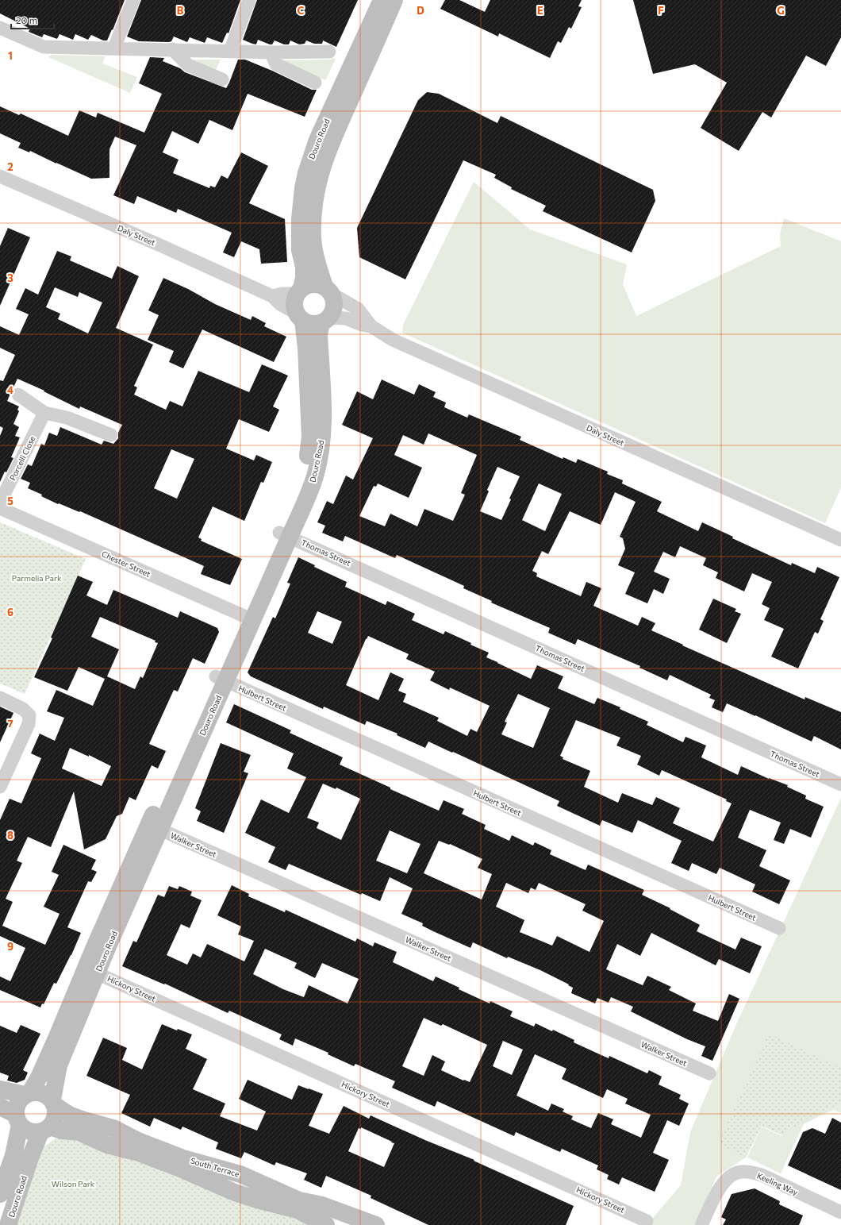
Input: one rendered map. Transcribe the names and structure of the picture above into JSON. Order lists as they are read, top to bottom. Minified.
{"streets":{"street":["Douro Road","Daly Street","Porcelli Close","Thomas Street","Chester Street","Hulbert Street","Walker Street","Hickory Street","South Terrace","Keeling Way"]},"crossings":[["Douro Road","Daly Street"],["Douro Road","Thomas Street"],["Douro Road","Chester Street"],["Douro Road","Hulbert Street"],["Douro Road","Walker Street"],["Douro Road","Hickory Street"],["Douro Road","South Terrace"]],"parks":["Parmelia Park","Wilson Park"],"scale_bar":"20 m","grid":{"columns":["B","C","D","E","F","G"],"rows":["1","2","3","4","5","6","7","8","9"]}}
